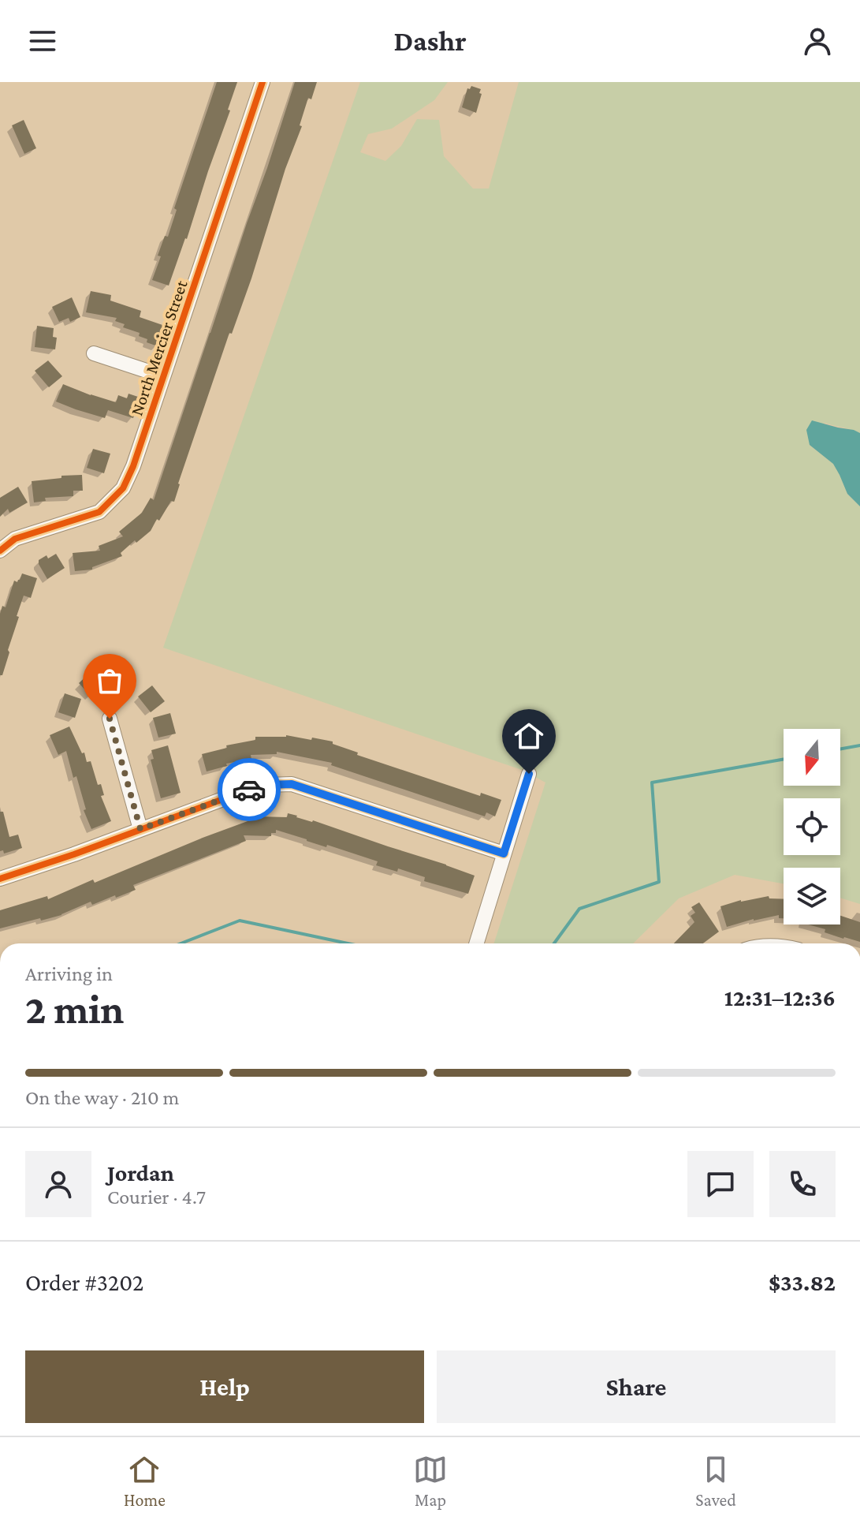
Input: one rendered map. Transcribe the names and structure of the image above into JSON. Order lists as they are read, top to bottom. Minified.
{"streets":{"street":["North Mercier Street"]},"north":"bottom","page":{"header":"Dashr","heading":["2 min","Arriving in","12:31–12:36"],"panel":["Jordan","Courier · 4.7","Order #3202","$33.82"],"bar":"On the way · 210 m","buttons":["Help","Share"],"tabs":["Home","Map","Saved"]}}
